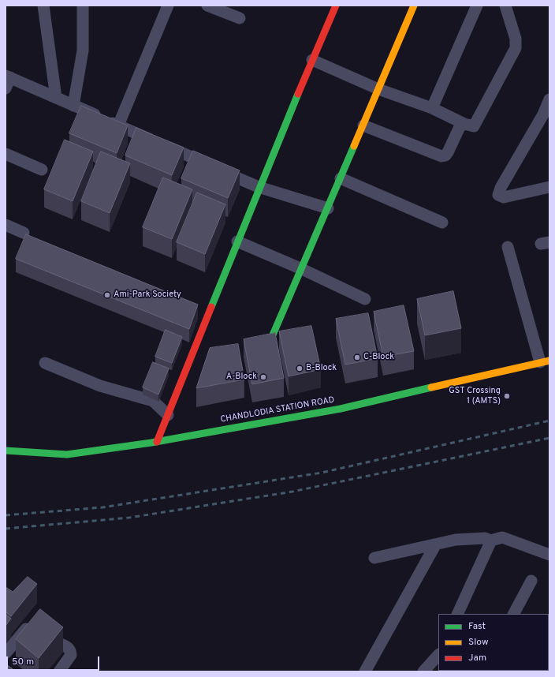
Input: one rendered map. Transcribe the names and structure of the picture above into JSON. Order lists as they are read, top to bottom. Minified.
{"streets":{"street":["CHANDLODIA STATION ROAD"]},"places":["Ami-Park Society","C-Block","B-Block","A-Block","GST Crossing 1 (AMTS)"],"legend":["Fast","Slow","Jam"],"scale_bar":"50 m"}
